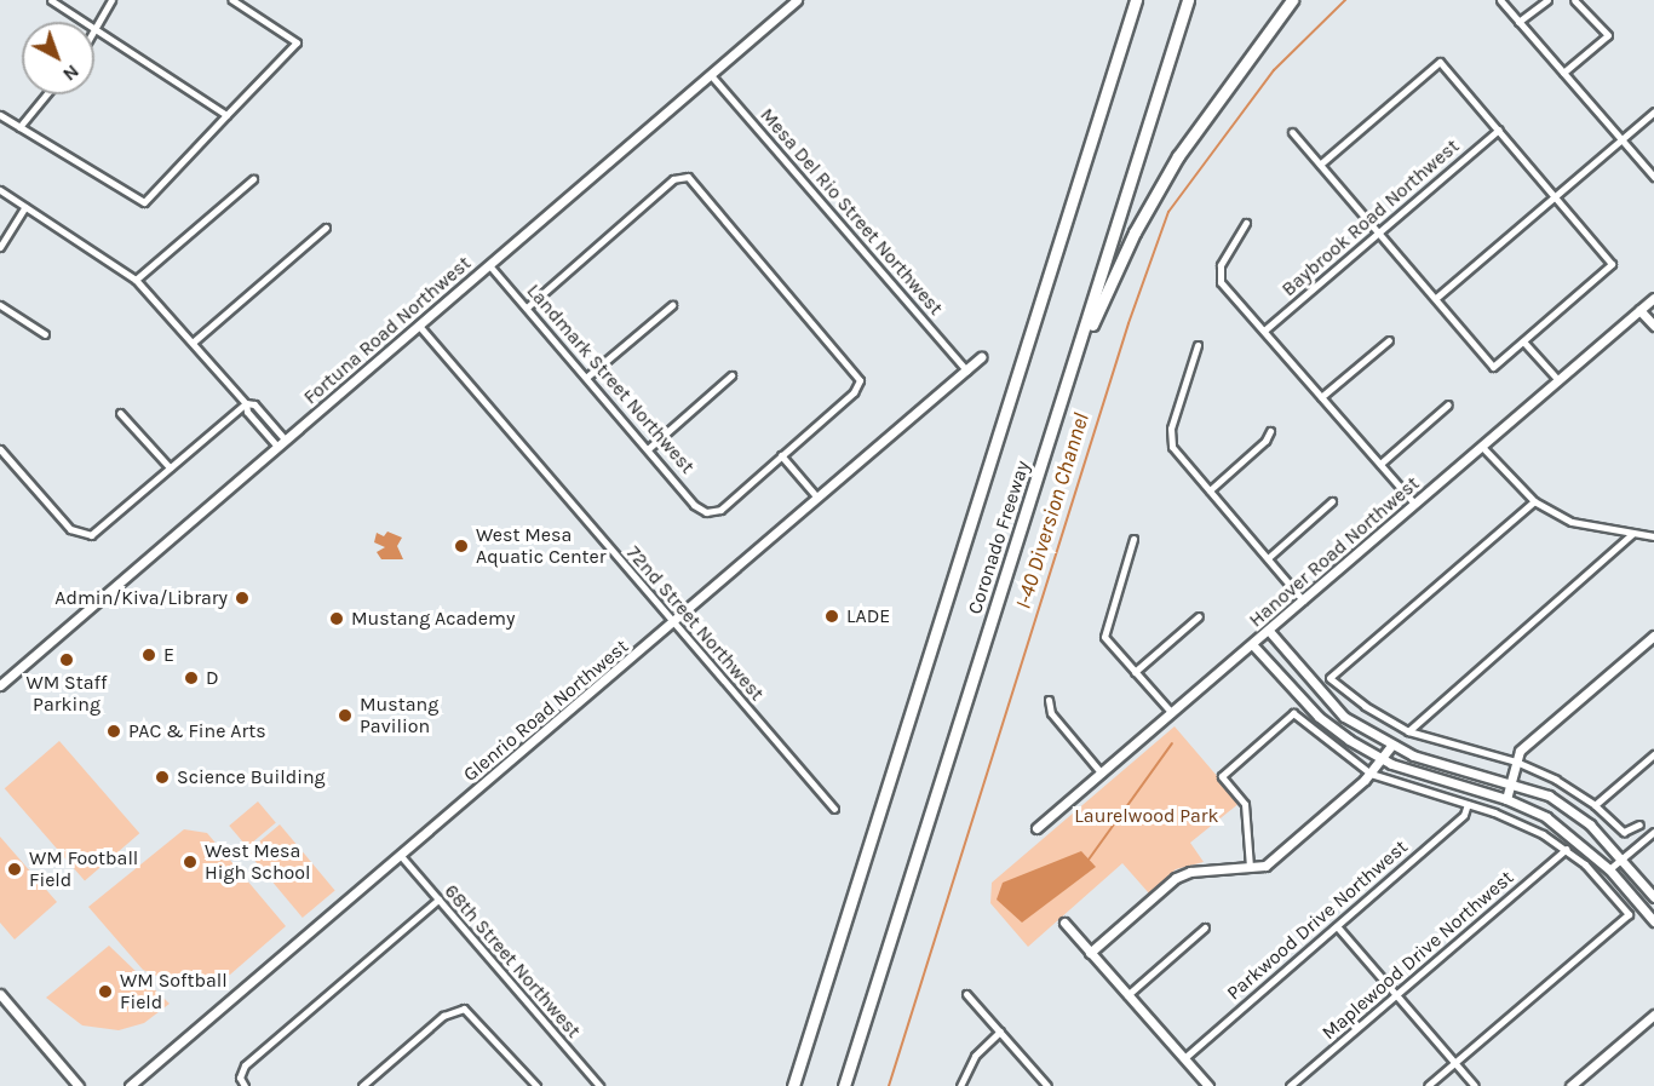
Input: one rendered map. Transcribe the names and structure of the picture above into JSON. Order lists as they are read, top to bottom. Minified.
{"streets":{"highway":["Coronado Freeway"],"street":["Mesa Del Rio Street Northwest","Baybrook Road Northwest","Fortuna Road Northwest","Landmark Street Northwest","Hanover Road Northwest","72nd Street Northwest","Glenrio Road Northwest","Parkwood Drive Northwest","Maplewood Drive Northwest","68th Street Northwest"]},"crossings":[["Mesa Del Rio Street Northwest","Fortuna Road Northwest"],["Mesa Del Rio Street Northwest","Glenrio Road Northwest"],["Fortuna Road Northwest","Landmark Street Northwest"],["Fortuna Road Northwest","72nd Street Northwest"],["72nd Street Northwest","Glenrio Road Northwest"],["Glenrio Road Northwest","68th Street Northwest"]],"water":["I-40 Diversion Channel"],"parks":["Laurelwood Park"],"places":["West Mesa Aquatic Center","Admin/Kiva/Library","LADE","Mustang Academy","E","WM Staff Parking","D","Mustang Pavilion","PAC & Fine Arts","Science Building","West Mesa High School","WM Football Field","WM Softball Field"],"north":"bottom right"}
